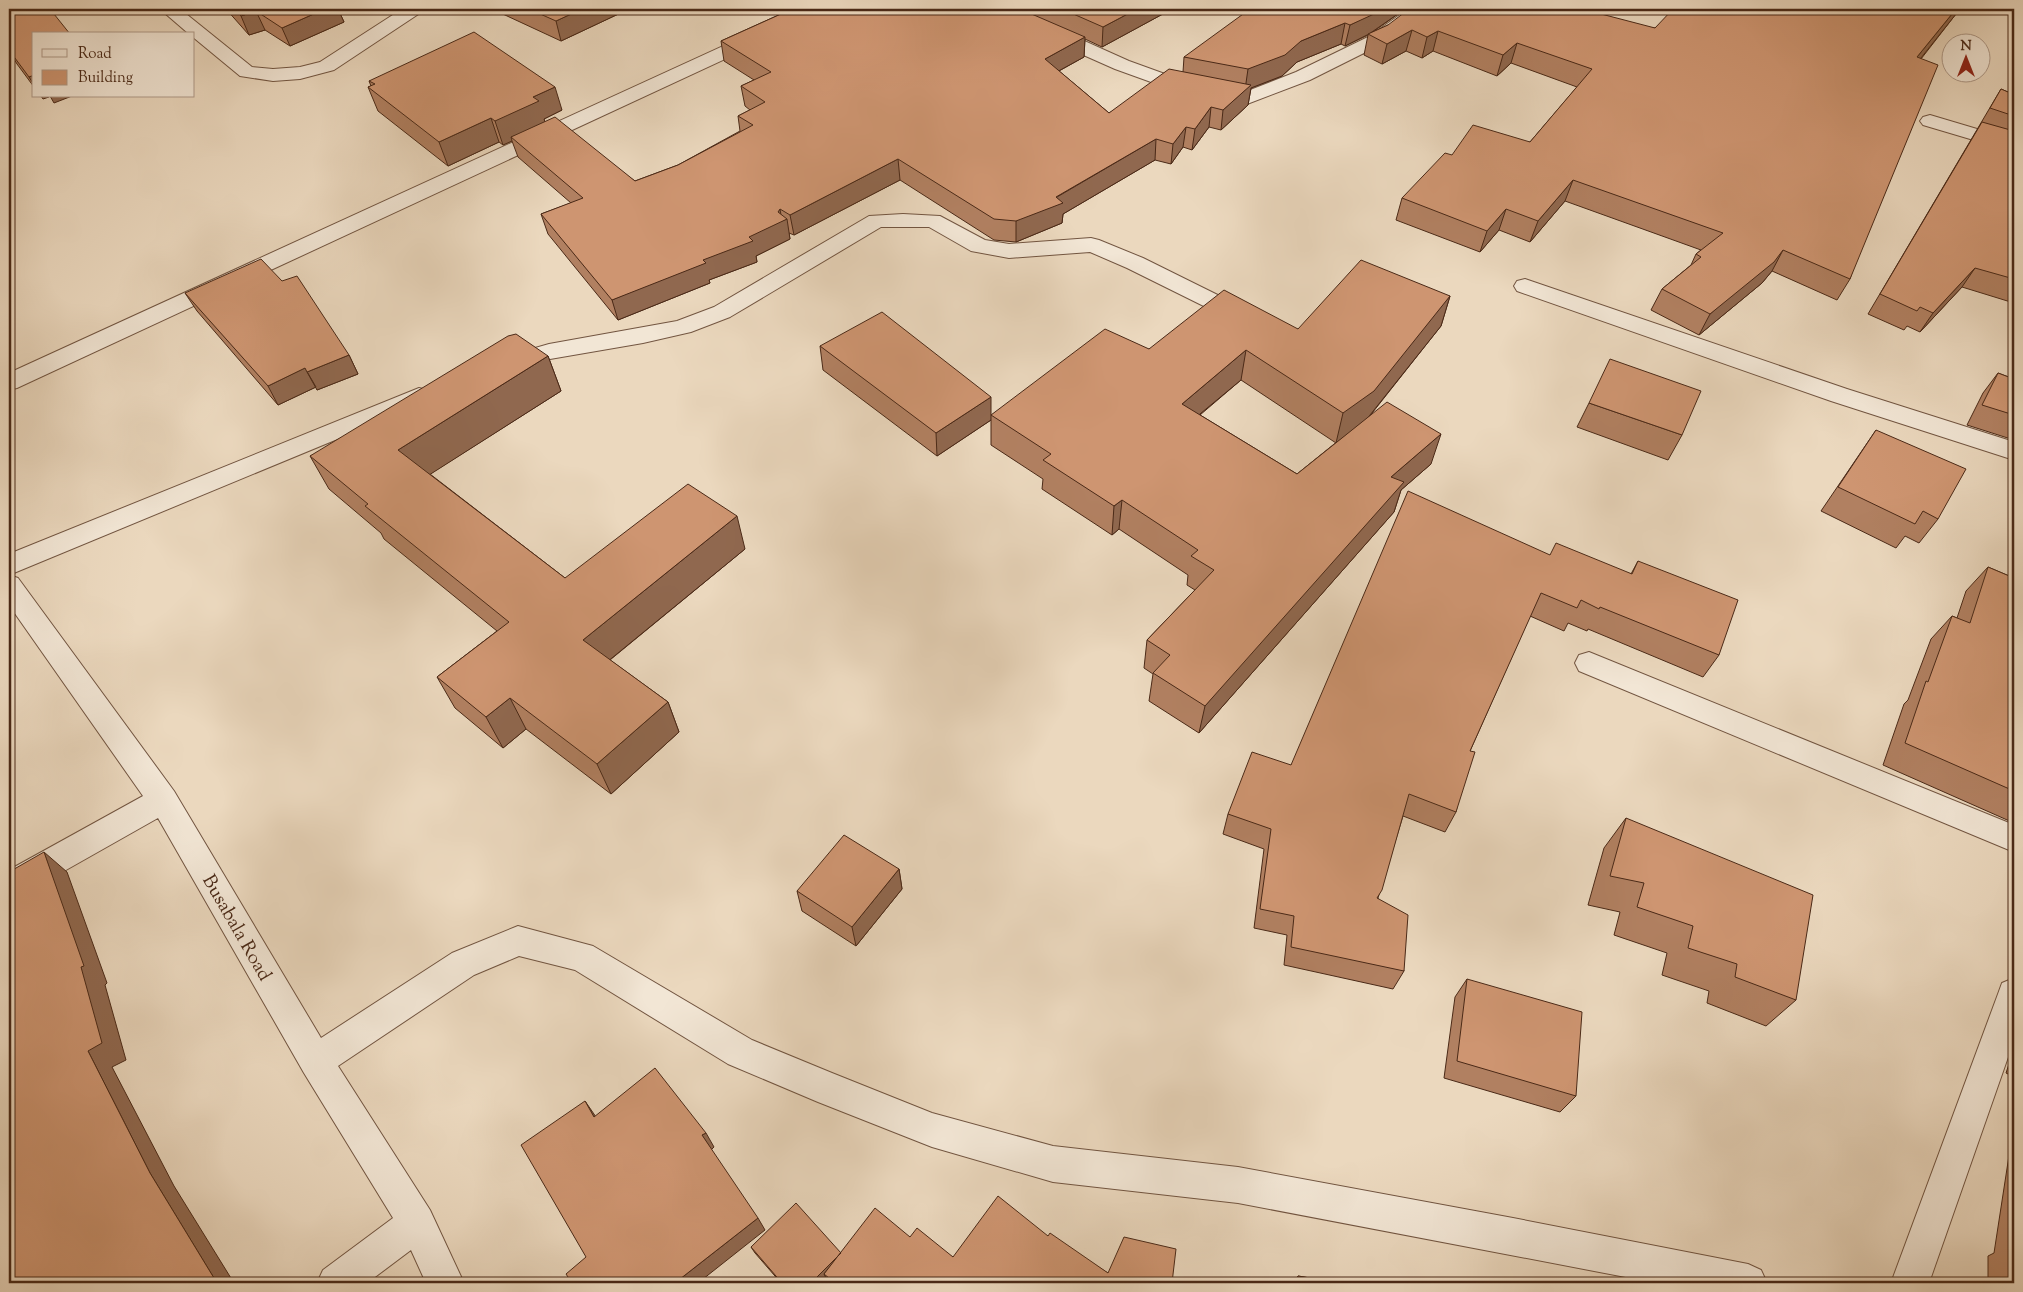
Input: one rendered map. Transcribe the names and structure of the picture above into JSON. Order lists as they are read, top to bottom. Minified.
{"streets":{"street":["Busabala Road"]},"legend":["Road","Building"],"north":"top"}
